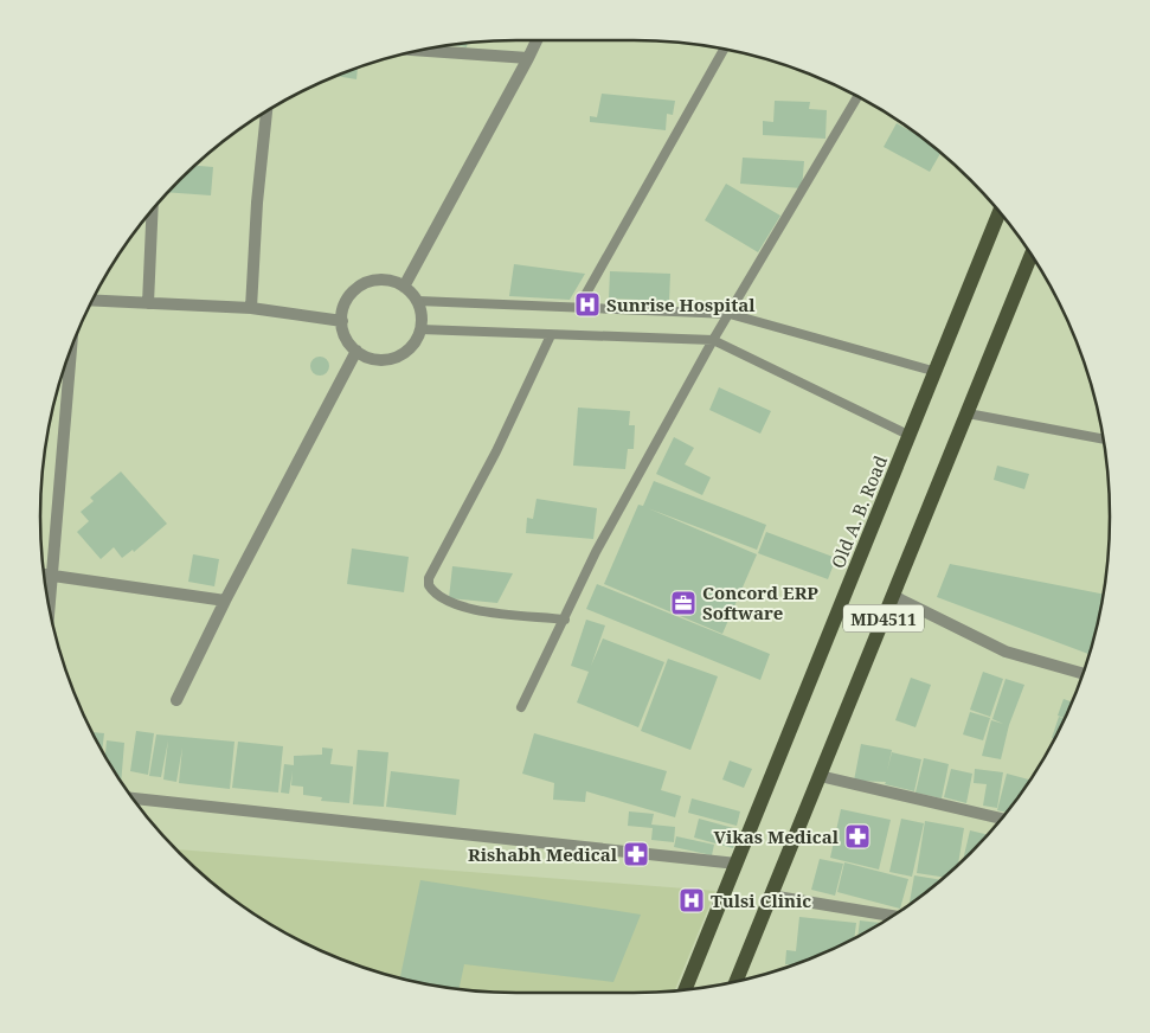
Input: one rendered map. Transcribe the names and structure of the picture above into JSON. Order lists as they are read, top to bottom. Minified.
{"streets":{"main road":["Old A. B. Road","MD4511"]},"places":{"hospital":["Sunrise Hospital","Tulsi Clinic"],"office":["Concord ERP Software"],"pharmacy":["Vikas Medical","Rishabh Medical"]}}
